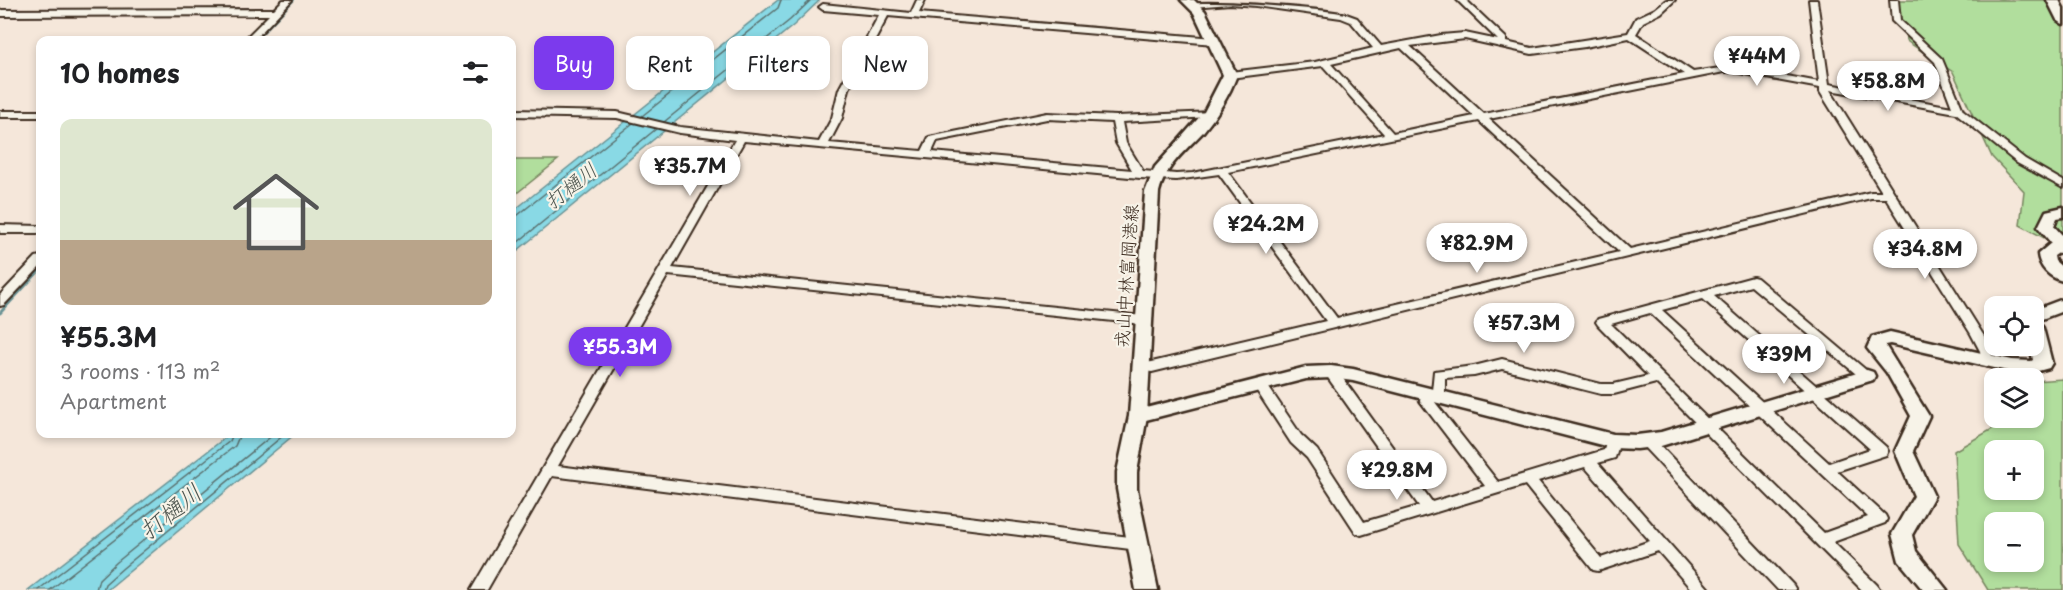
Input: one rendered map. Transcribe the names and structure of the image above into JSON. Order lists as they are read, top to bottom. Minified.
{"streets":{"main road":["戎山中林富岡港線"]},"water":["打樋川"],"page":{"price":["¥44M","¥58.8M","¥35.7M","¥24.2M","¥82.9M","¥34.8M","¥57.3M","¥55.3M","¥39M","¥29.8M"],"chip":["Buy","Rent","Filters","New"],"heading":"10 homes","list":[{"name":"¥55.3M","note":"3 rooms · 113 m² · Apartment"}],"map_buttons":["+","−"]}}
